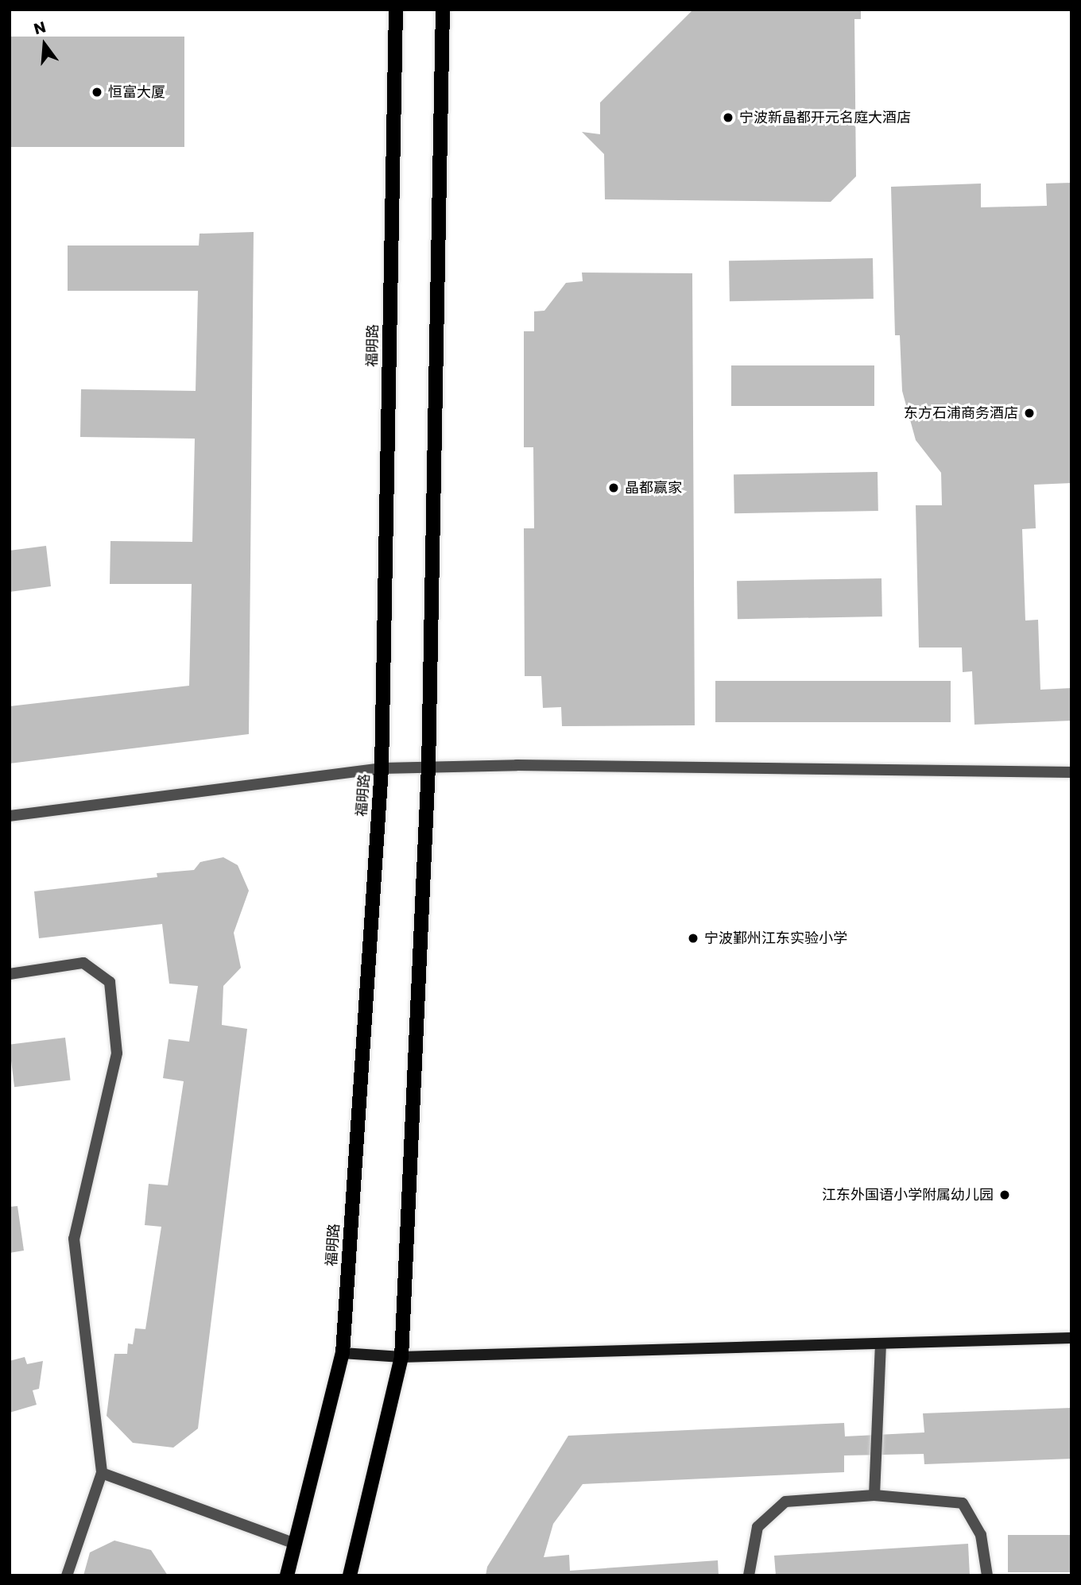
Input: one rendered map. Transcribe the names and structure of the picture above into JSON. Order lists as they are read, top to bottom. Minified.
{"streets":{"main road":["福明路"]},"places":["恒富大厦","宁波新晶都开元名庭大酒店","东方石浦商务酒店","晶都赢家","宁波鄞州江东实验小学","江东外国语小学附属幼儿园"],"north":"top"}
